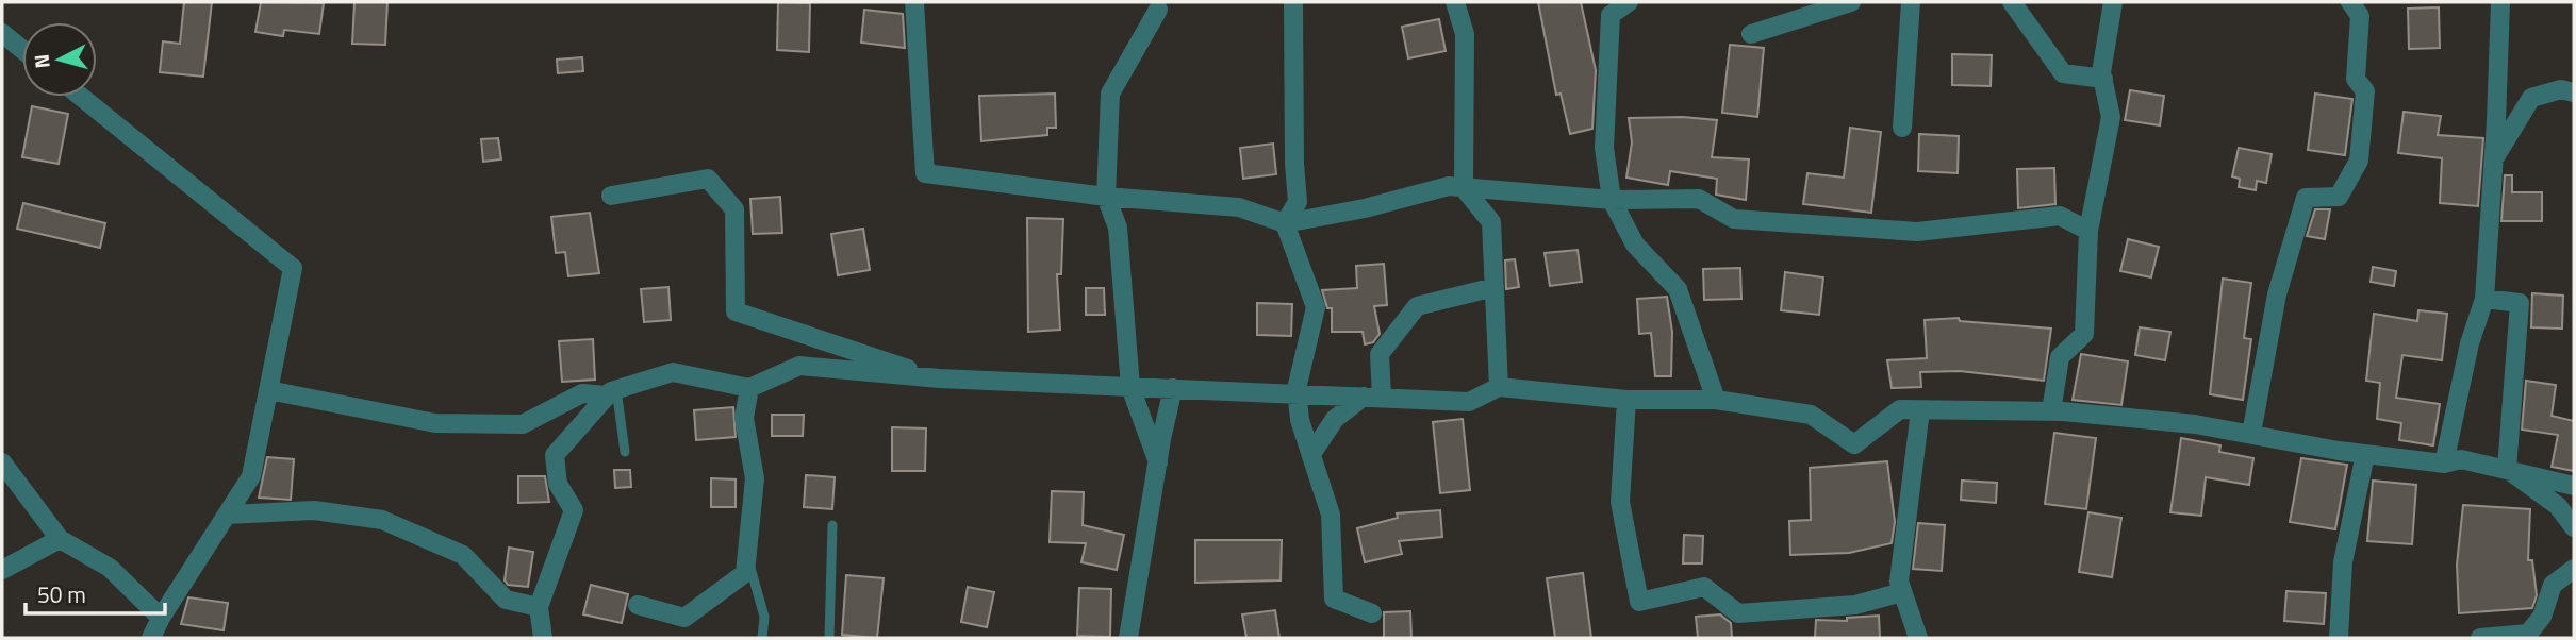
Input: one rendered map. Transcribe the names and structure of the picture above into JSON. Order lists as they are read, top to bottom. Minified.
{"scale_bar":"50 m","north":"left"}
